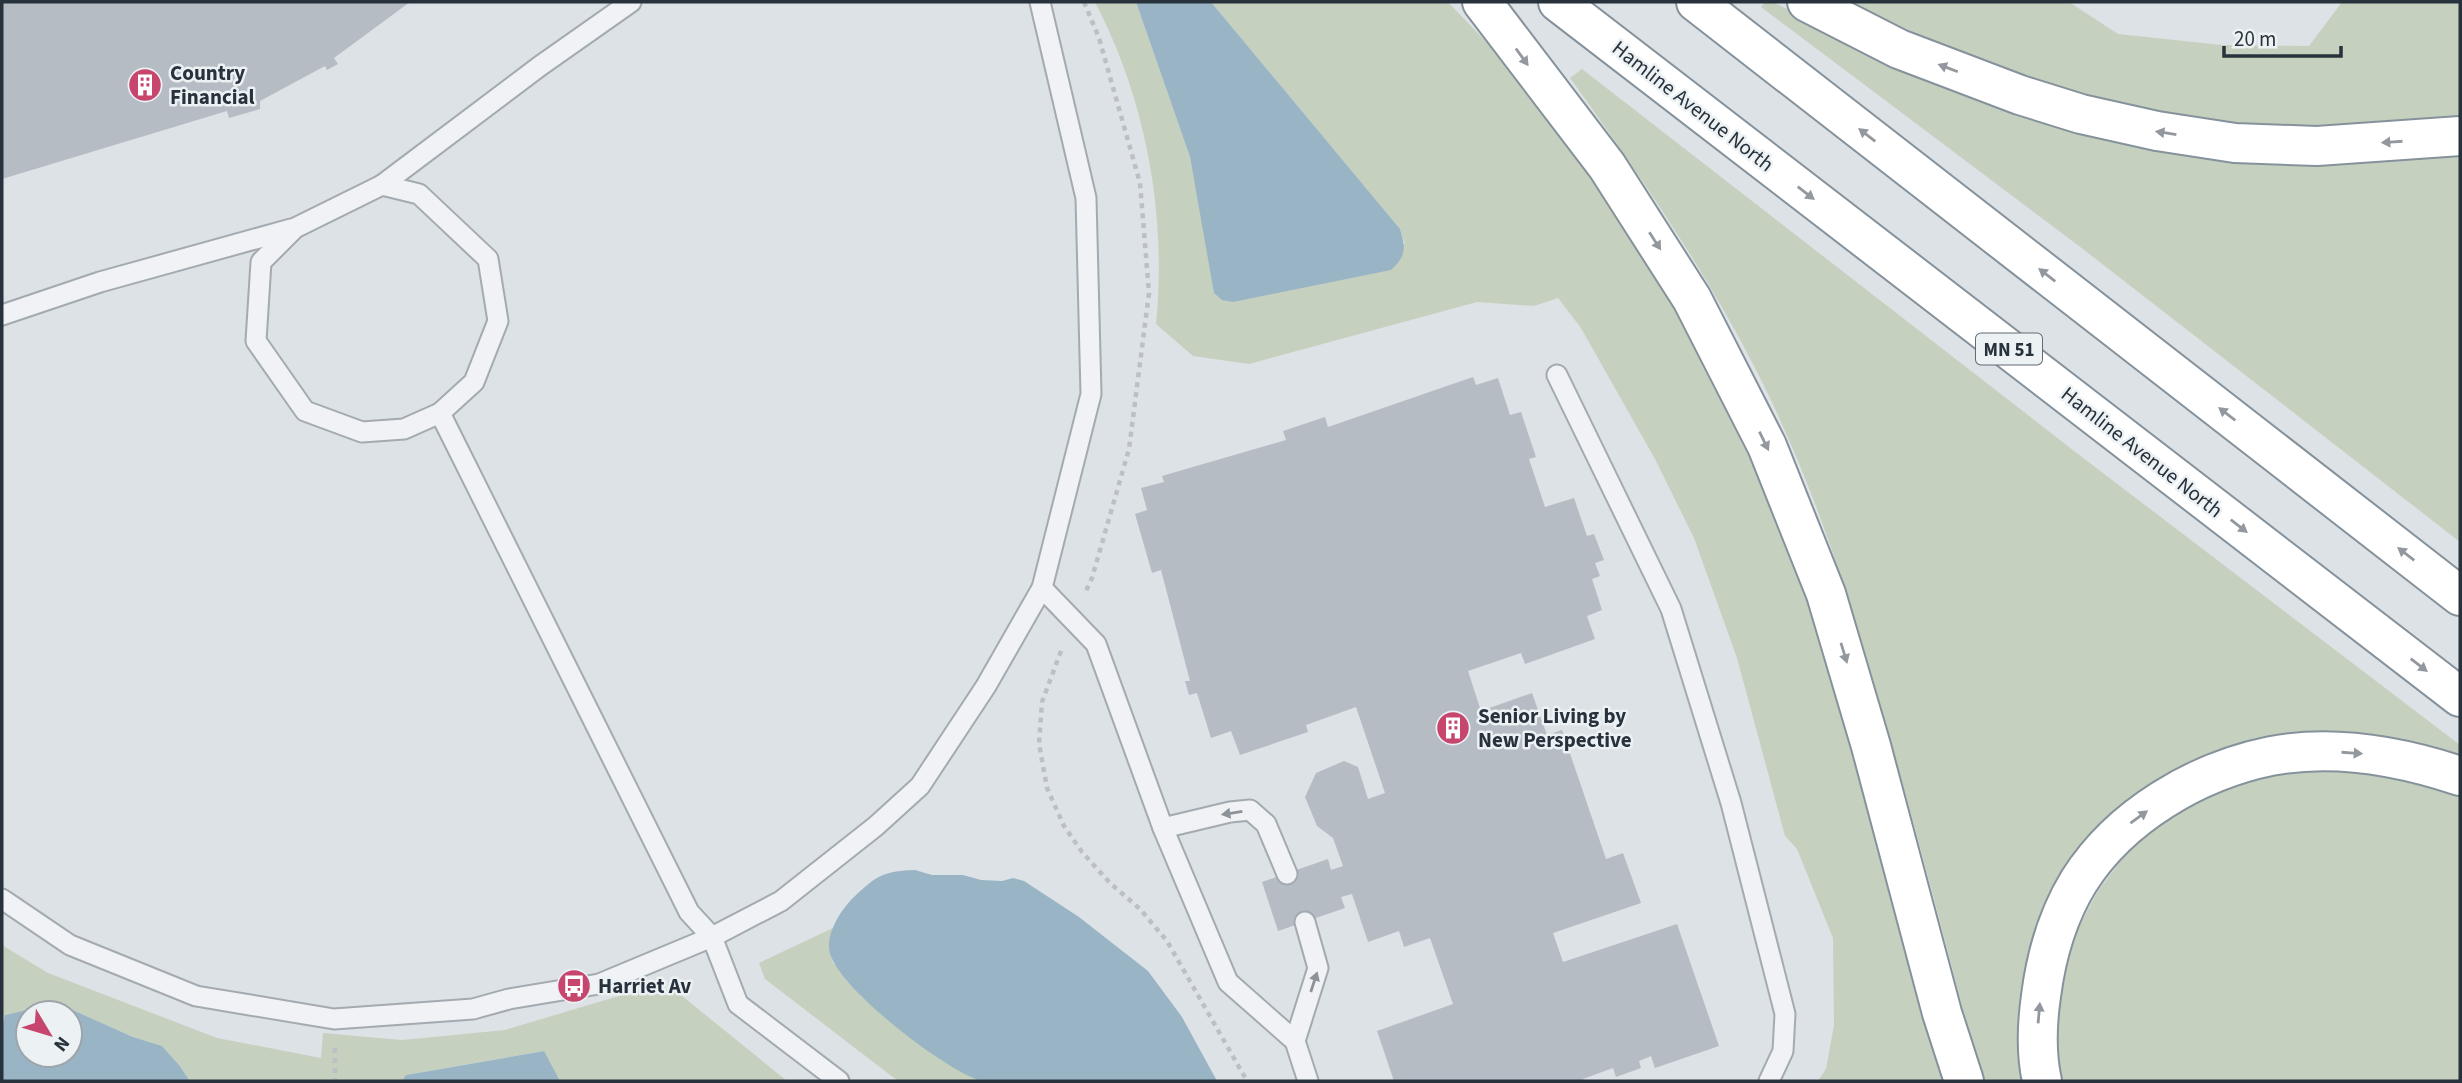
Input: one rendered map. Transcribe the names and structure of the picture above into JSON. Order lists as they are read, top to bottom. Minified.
{"streets":{"highway":["Hamline Avenue North","MN 51"]},"places":{"building":["Country Financial","Senior Living by New Perspective"],"bus stop":["Harriet Av"]},"scale_bar":"20 m","north":"bottom right"}
